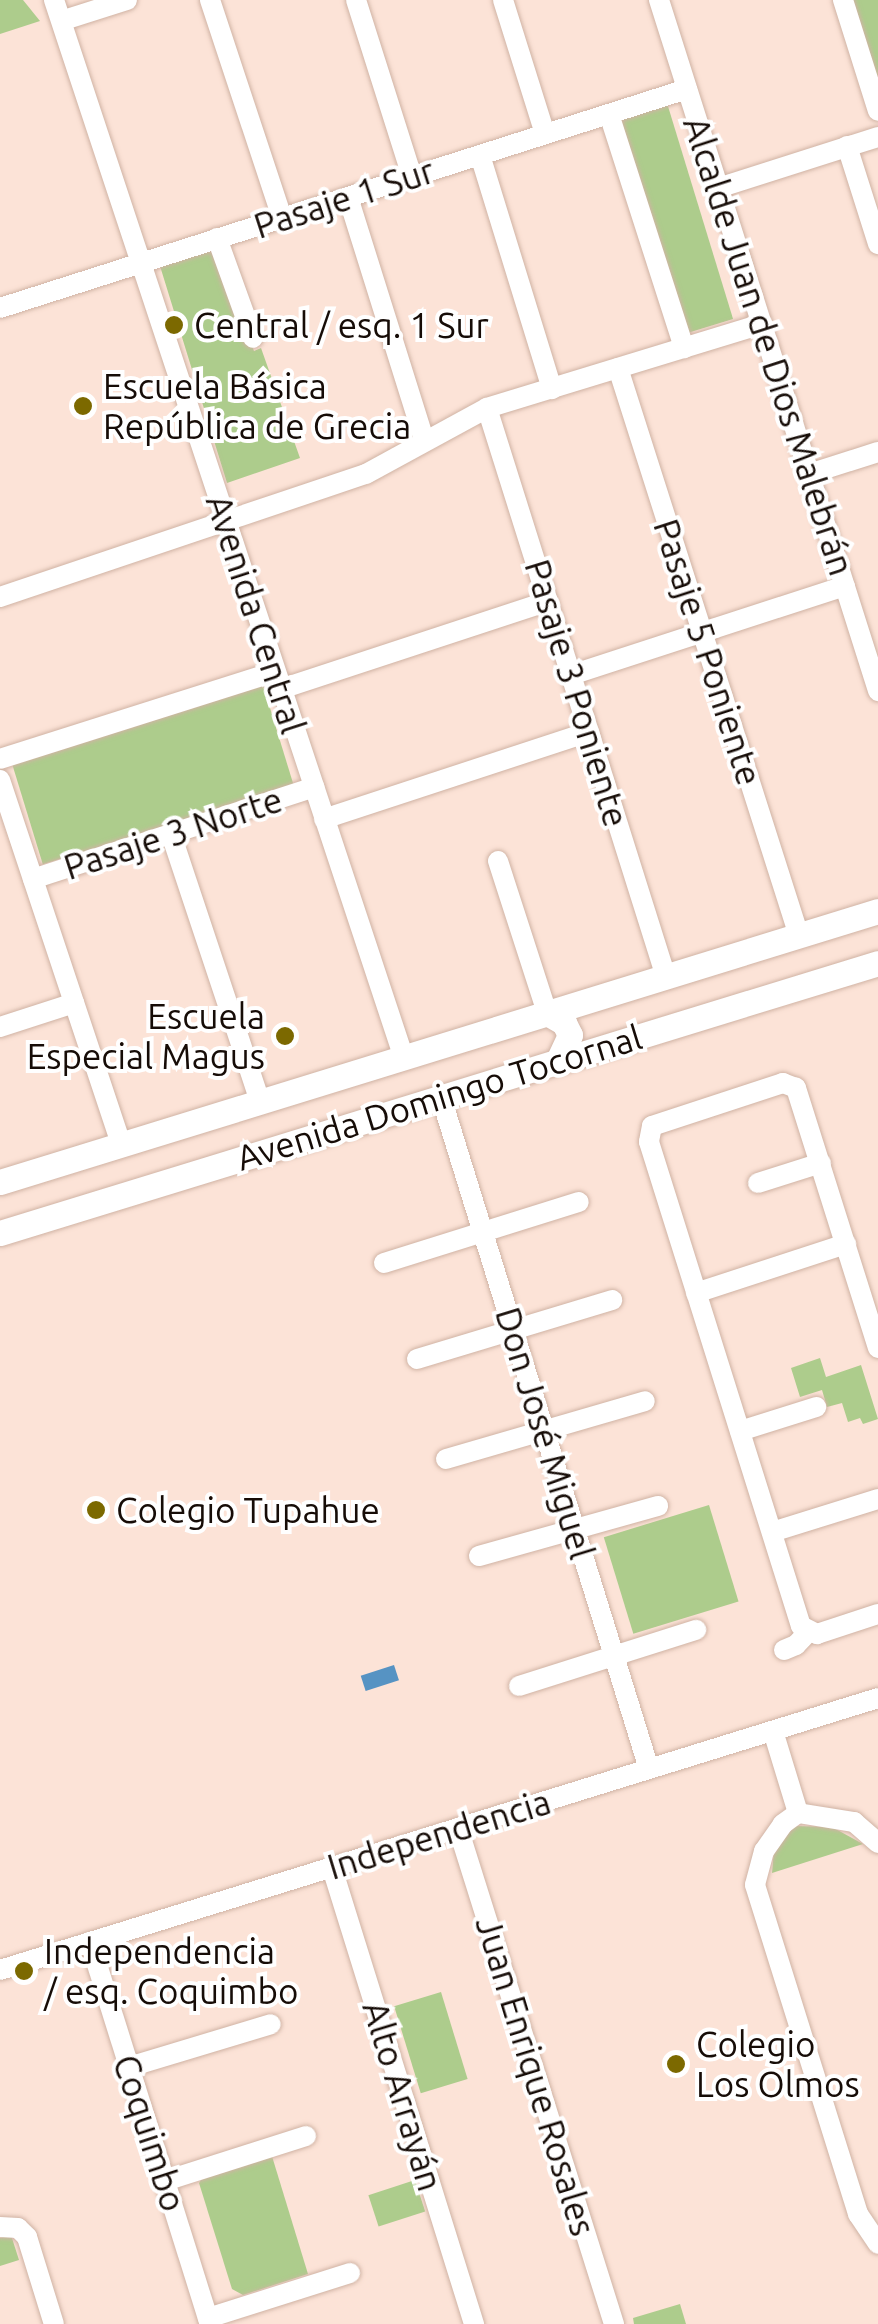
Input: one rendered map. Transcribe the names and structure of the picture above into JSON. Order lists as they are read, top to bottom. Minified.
{"streets":{"main road":["Avenida Domingo Tocornal"],"street":["Pasaje 1 Sur","Alcalde Juan de Dios Malebrán","Avenida Central","Pasaje 5 Poniente","Pasaje 3 Poniente","Pasaje 3 Norte","Don José Miguel","Independencia","Juan Enrique Rosales","Alto Arrayán","Coquimbo"]},"crossings":[["Pasaje 1 Sur","Alcalde Juan de Dios Malebrán"],["Pasaje 1 Sur","Avenida Central"],["Avenida Central","Pasaje 3 Norte"],["Avenida Central","Avenida Domingo Tocornal"],["Pasaje 5 Poniente","Avenida Domingo Tocornal"],["Pasaje 3 Poniente","Pasaje 3 Norte"],["Pasaje 3 Poniente","Avenida Domingo Tocornal"],["Avenida Domingo Tocornal","Don José Miguel"],["Don José Miguel","Independencia"],["Independencia","Juan Enrique Rosales"],["Independencia","Alto Arrayán"],["Independencia","Coquimbo"]],"places":["Central / esq. 1 Sur","Escuela Básica República de Grecia","Escuela Especial Magus","Colegio Tupahue","Independencia / esq. Coquimbo","Colegio Los Olmos"]}
